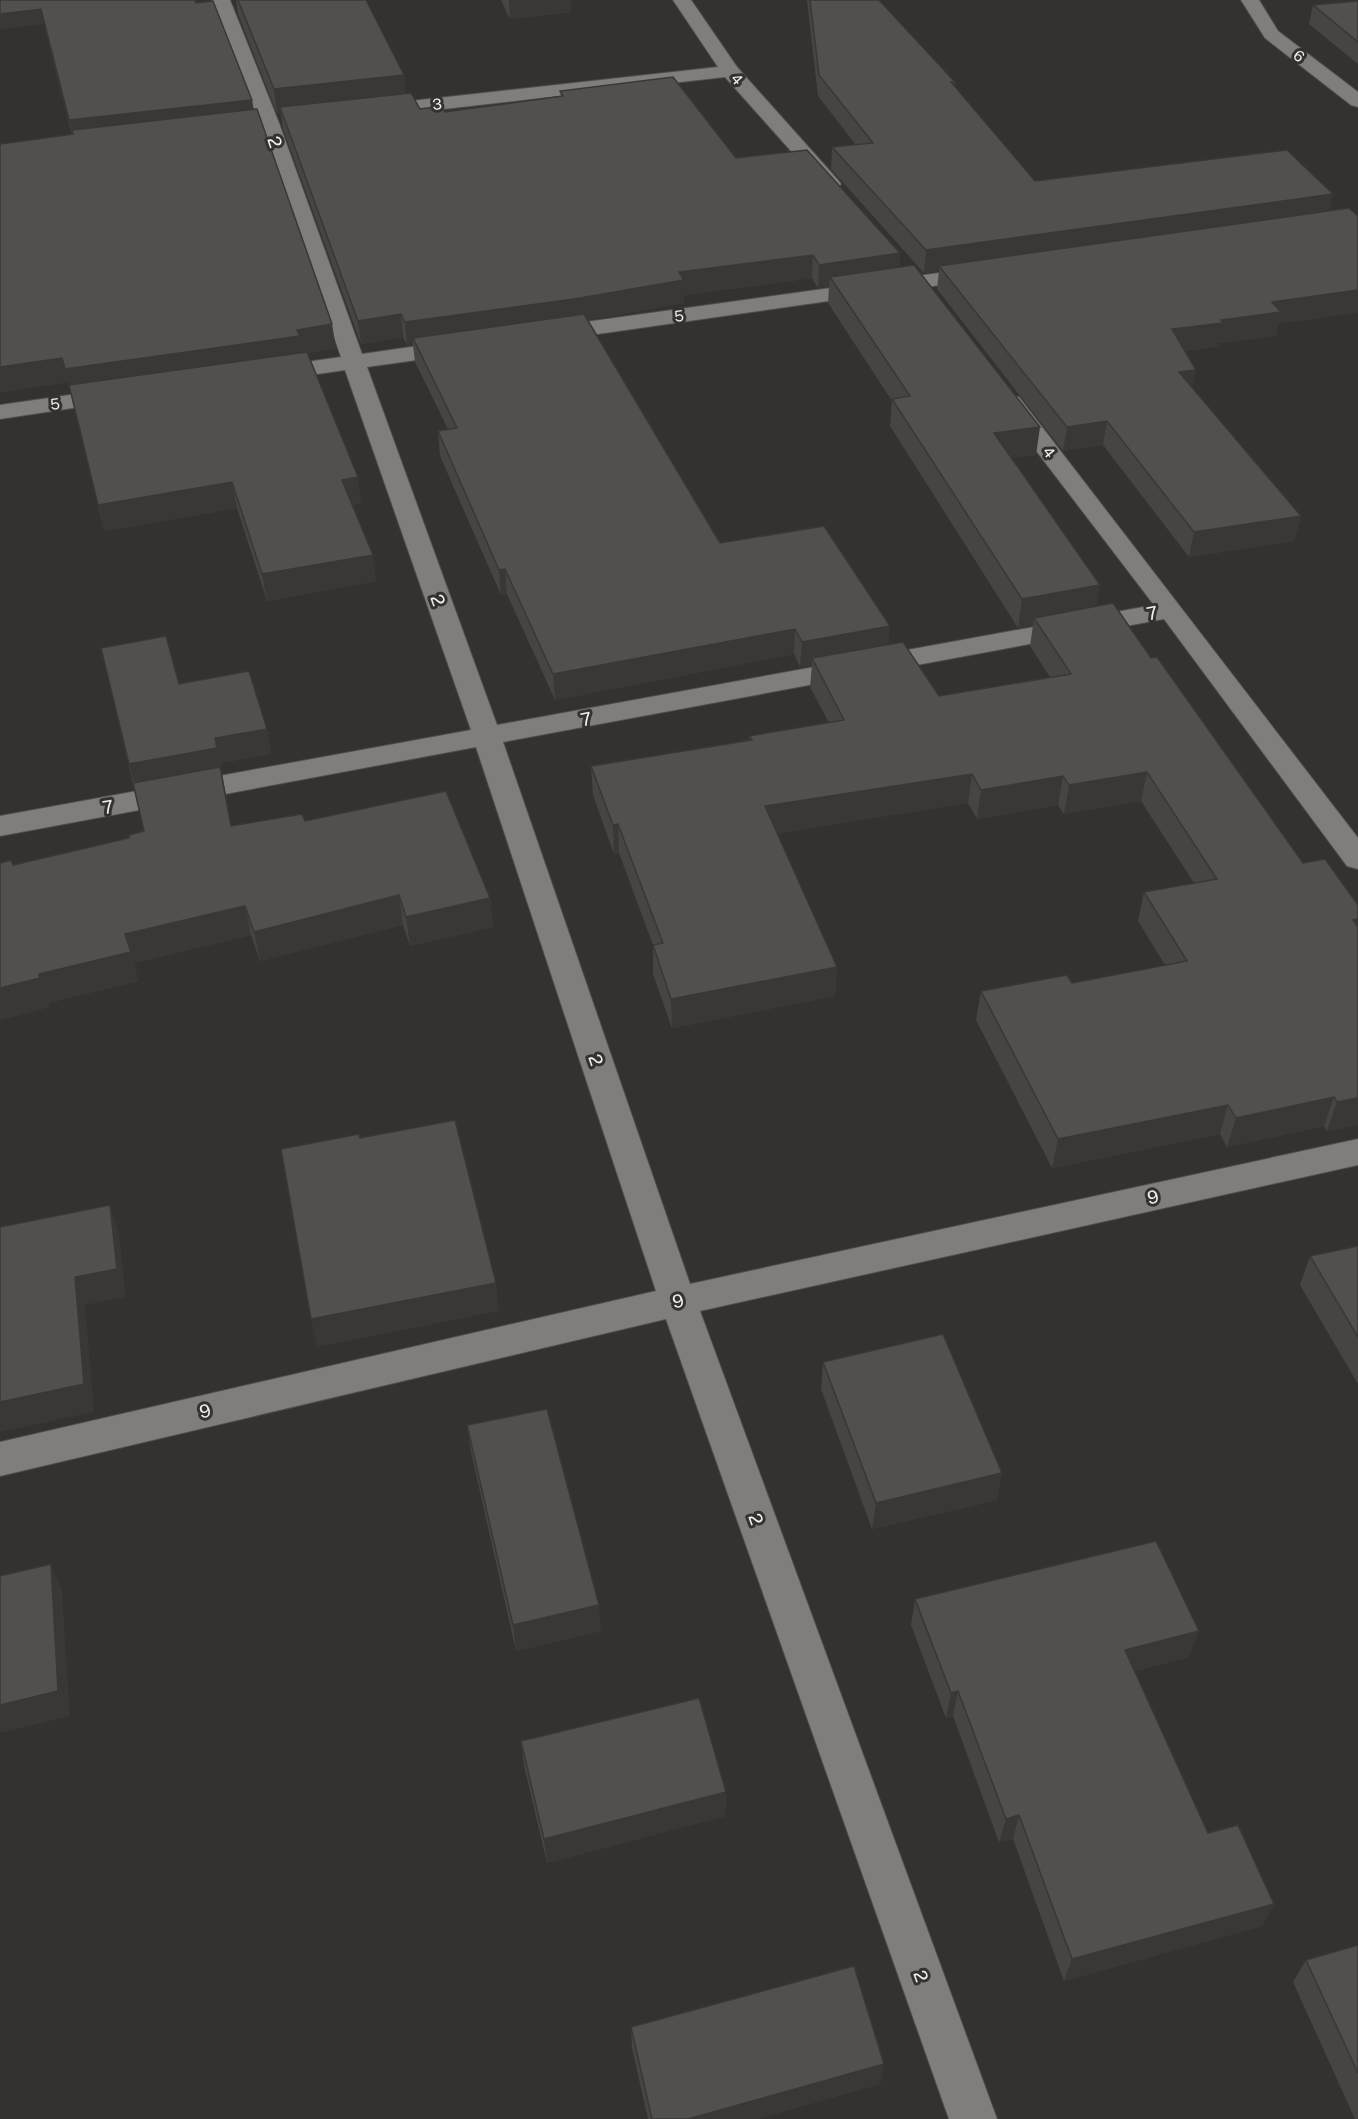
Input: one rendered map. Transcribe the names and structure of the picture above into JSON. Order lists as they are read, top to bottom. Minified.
{"streets":{"street":["6","4","3","2","5","7","9"]},"crossings":[["4","3"],["4","7"],["2","7"],["2","9"]]}
